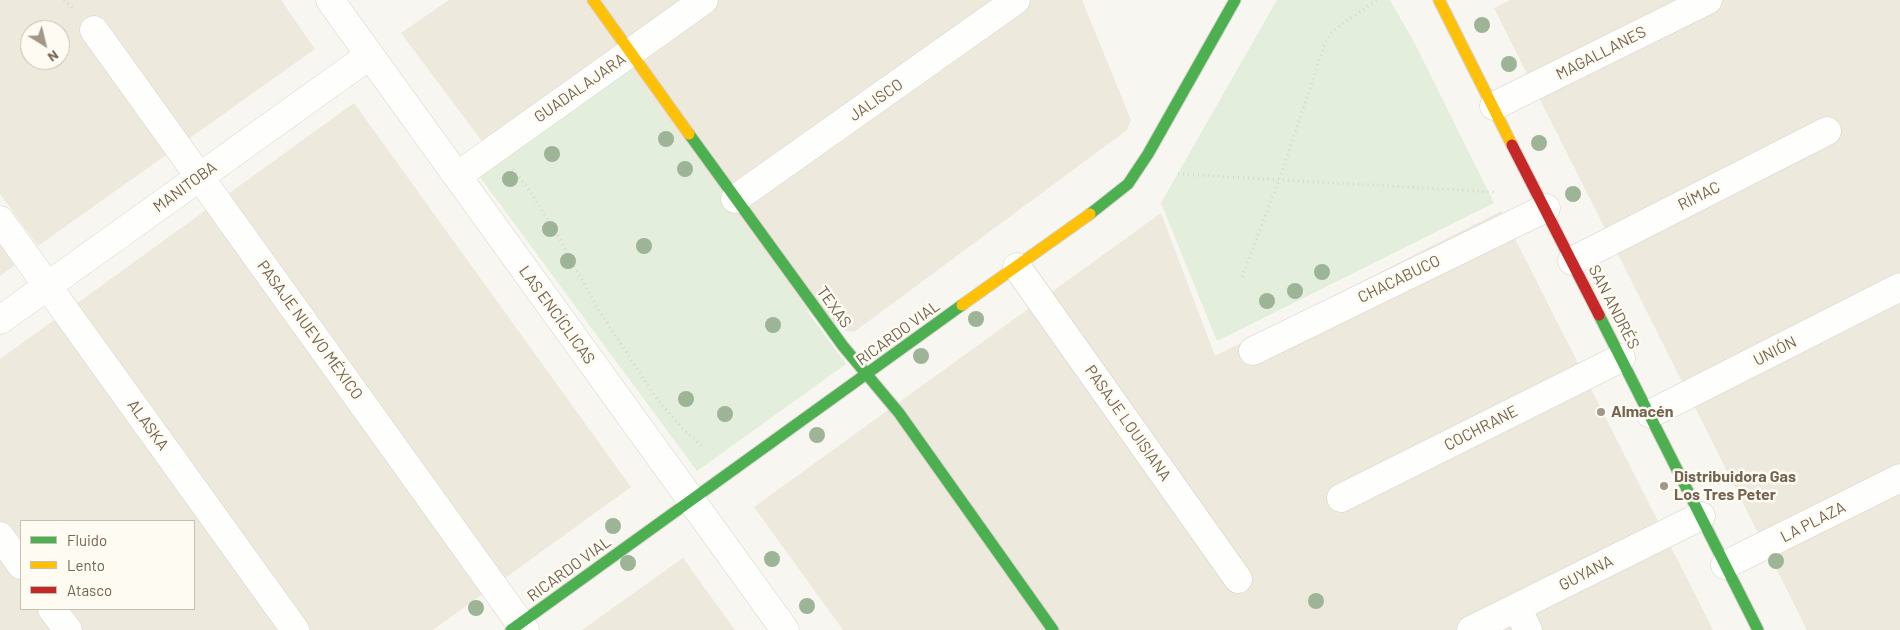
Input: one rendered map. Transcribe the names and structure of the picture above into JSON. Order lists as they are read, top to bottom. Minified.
{"streets":{"street":["MAGALLANES","GUADALAJARA","JALISCO","MANITOBA","RÍMAC","CHACABUCO","TEXAS","SAN ANDRÉS","LAS ENCÍCLICAS","PASAJE NUEVO MÉXICO","RICARDO VIAL","UNIÓN","PASAJE LOUISIANA","ALASKA","COCHRANE","LA PLAZA","GUYANA"]},"crossings":[["MAGALLANES","SAN ANDRÉS"],["GUADALAJARA","TEXAS"],["GUADALAJARA","LAS ENCÍCLICAS"],["JALISCO","TEXAS"],["MANITOBA","LAS ENCÍCLICAS"],["MANITOBA","PASAJE NUEVO MÉXICO"],["MANITOBA","ALASKA"],["RÍMAC","SAN ANDRÉS"],["CHACABUCO","SAN ANDRÉS"],["TEXAS","RICARDO VIAL"],["SAN ANDRÉS","UNIÓN"],["SAN ANDRÉS","COCHRANE"],["SAN ANDRÉS","LA PLAZA"],["SAN ANDRÉS","GUYANA"],["LAS ENCÍCLICAS","RICARDO VIAL"],["PASAJE NUEVO MÉXICO","RICARDO VIAL"],["RICARDO VIAL","PASAJE LOUISIANA"]],"places":["Almacén","Distribuidora Gas Los Tres Peter"],"legend":["Fluido","Lento","Atasco"],"north":"bottom right"}
